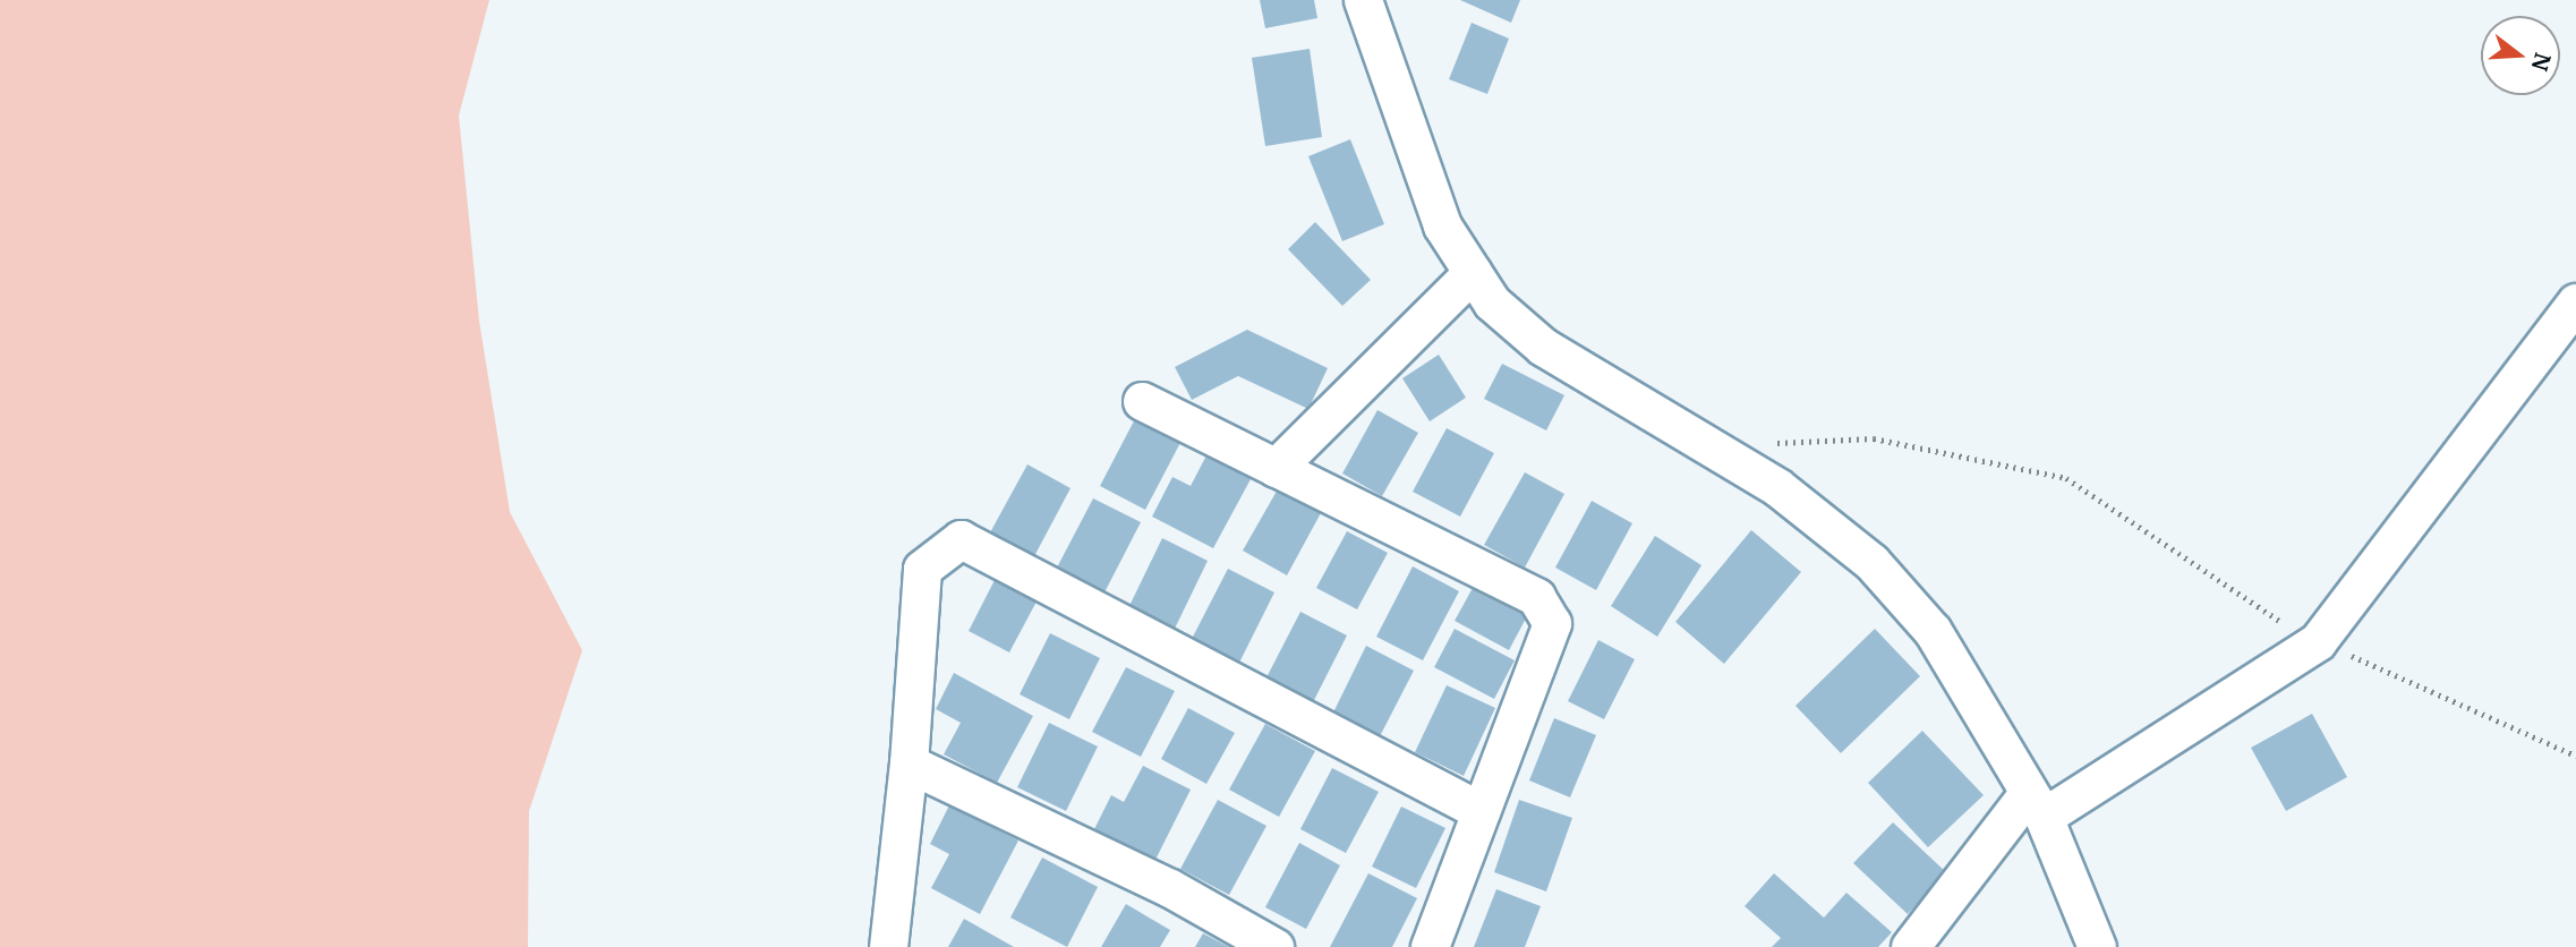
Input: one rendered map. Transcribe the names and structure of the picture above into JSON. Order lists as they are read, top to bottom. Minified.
{"north":"right"}
